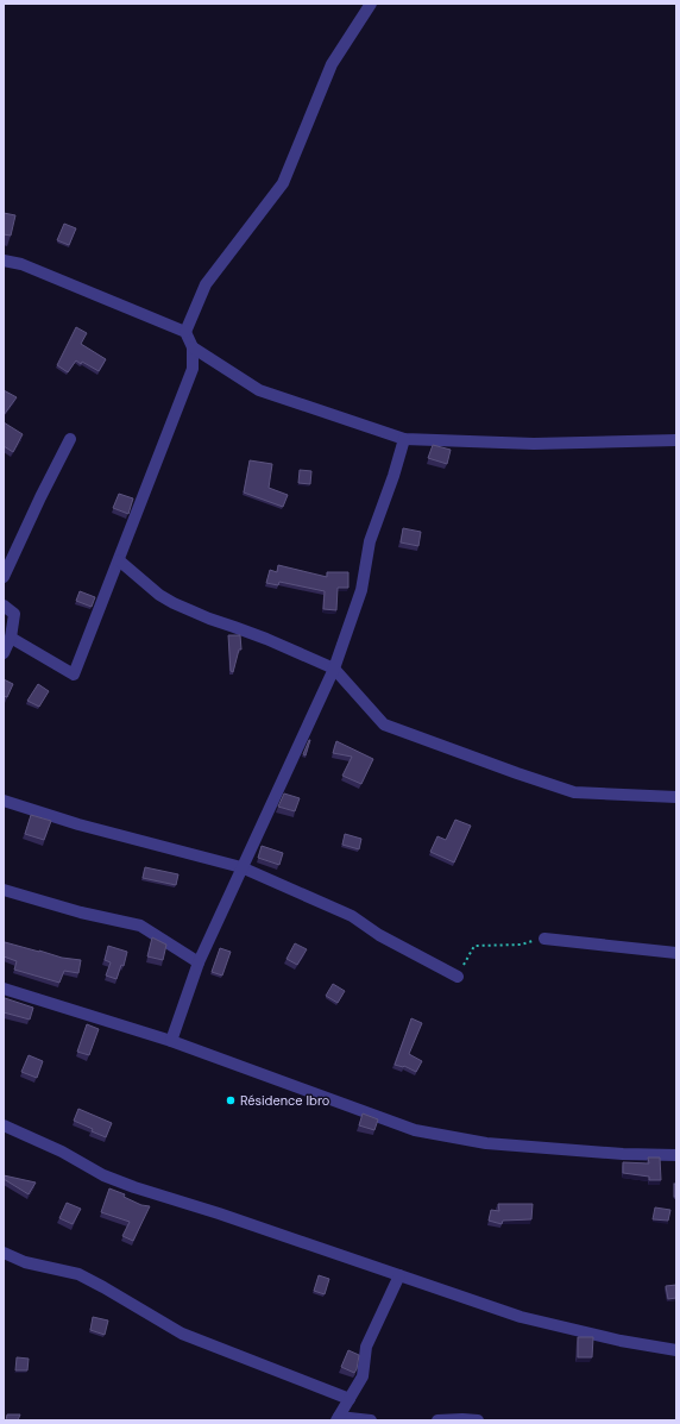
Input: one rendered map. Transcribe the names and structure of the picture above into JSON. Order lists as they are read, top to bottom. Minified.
{"places":["Résidence Ibro"]}
